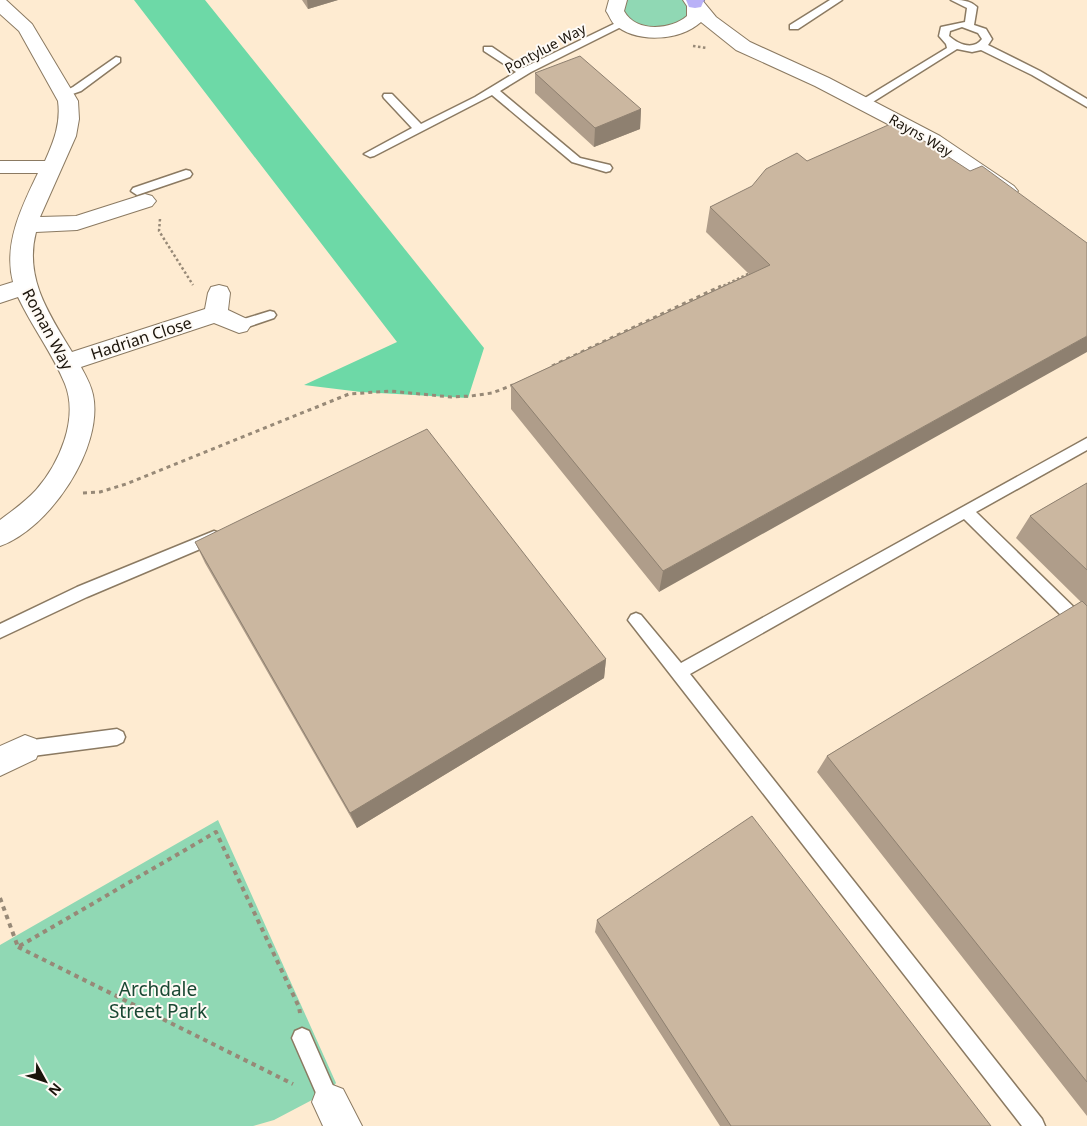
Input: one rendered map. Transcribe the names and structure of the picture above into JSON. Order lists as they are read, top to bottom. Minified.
{"streets":{"street":["Rayns Way","Roman Way","Hadrian Close"],"lane":["Pontylue Way"]},"crossings":[["Pontylue Way","Rayns Way"],["Roman Way","Hadrian Close"]],"parks":["Archdale Street Park"],"north":"bottom right"}
